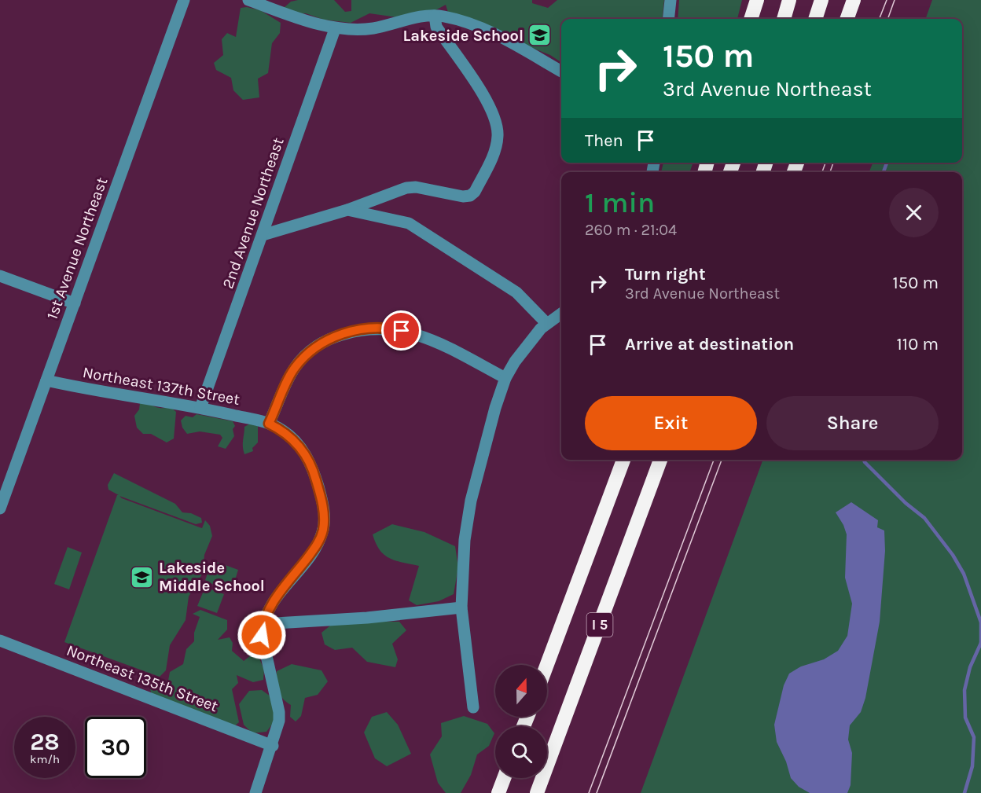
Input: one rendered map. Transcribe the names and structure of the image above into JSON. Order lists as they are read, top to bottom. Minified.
{"streets":{"highway":["I 5"],"street":["2nd Avenue Northeast","1st Avenue Northeast","Northeast 137th Street","Northeast 135th Street"]},"crossings":[["2nd Avenue Northeast","Northeast 137th Street"],["1st Avenue Northeast","Northeast 137th Street"]],"places":{"school or university":["Lakeside School","Lakeside Middle School"]},"north":"top","page":{"turn":["150 m","3rd Avenue Northeast"],"then":"Then","heading":["1 min","260 m · 21:04"],"list":[{"name":"Turn right","note":"3rd Avenue Northeast","value":"150 m"},{"name":"Arrive at destination","value":"110 m"}],"buttons":["Exit","Share"],"speed":"28 km/h","limit":"30"}}
